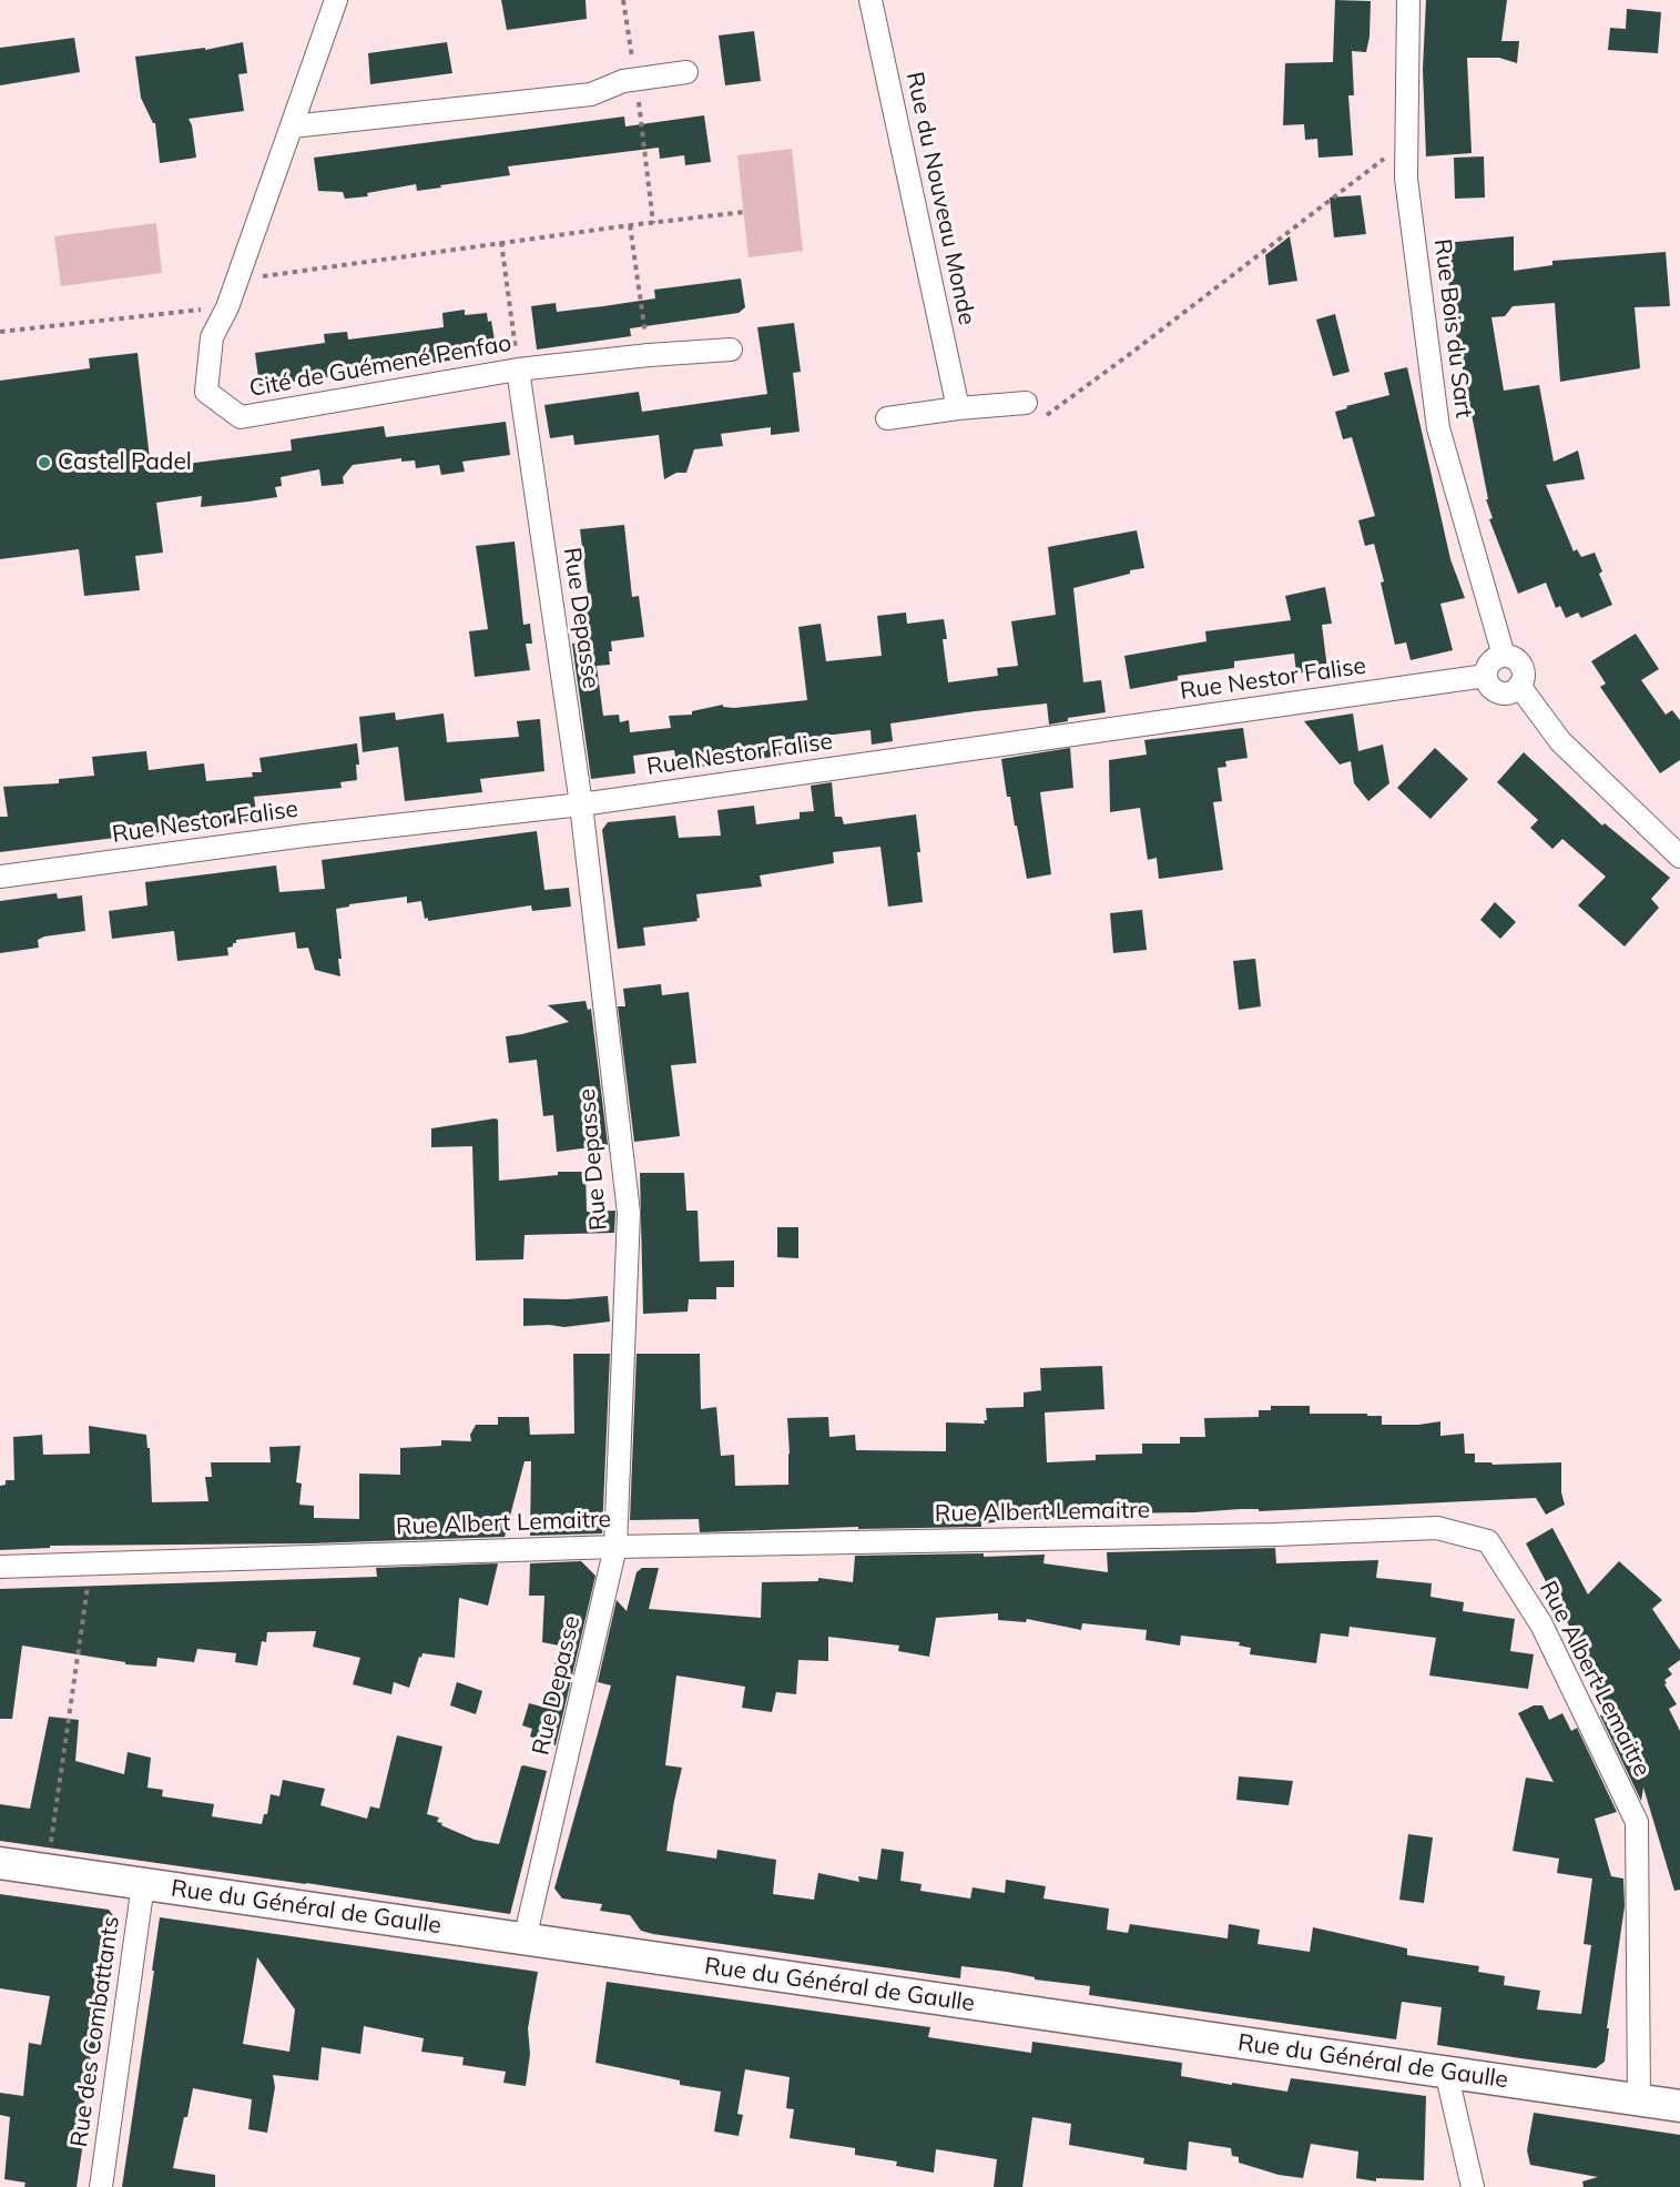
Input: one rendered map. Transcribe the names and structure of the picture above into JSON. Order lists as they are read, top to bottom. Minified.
{"streets":{"main road":["Rue du Général de Gaulle"],"street":["Rue du Nouveau Monde","Rue Bois du Sart","Cité de Guémené Penfao","Rue Depasse","Rue Nestor Falise","Rue Albert Lemaitre","Rue des Combattants"]},"crossings":[["Rue Bois du Sart","Rue Nestor Falise"],["Cité de Guémené Penfao","Rue Depasse"],["Rue Depasse","Rue Nestor Falise"],["Rue Depasse","Rue Albert Lemaitre"],["Rue Depasse","Rue du Général de Gaulle"],["Rue Albert Lemaitre","Rue du Général de Gaulle"],["Rue du Général de Gaulle","Rue des Combattants"]],"places":["Castel Padel"]}
